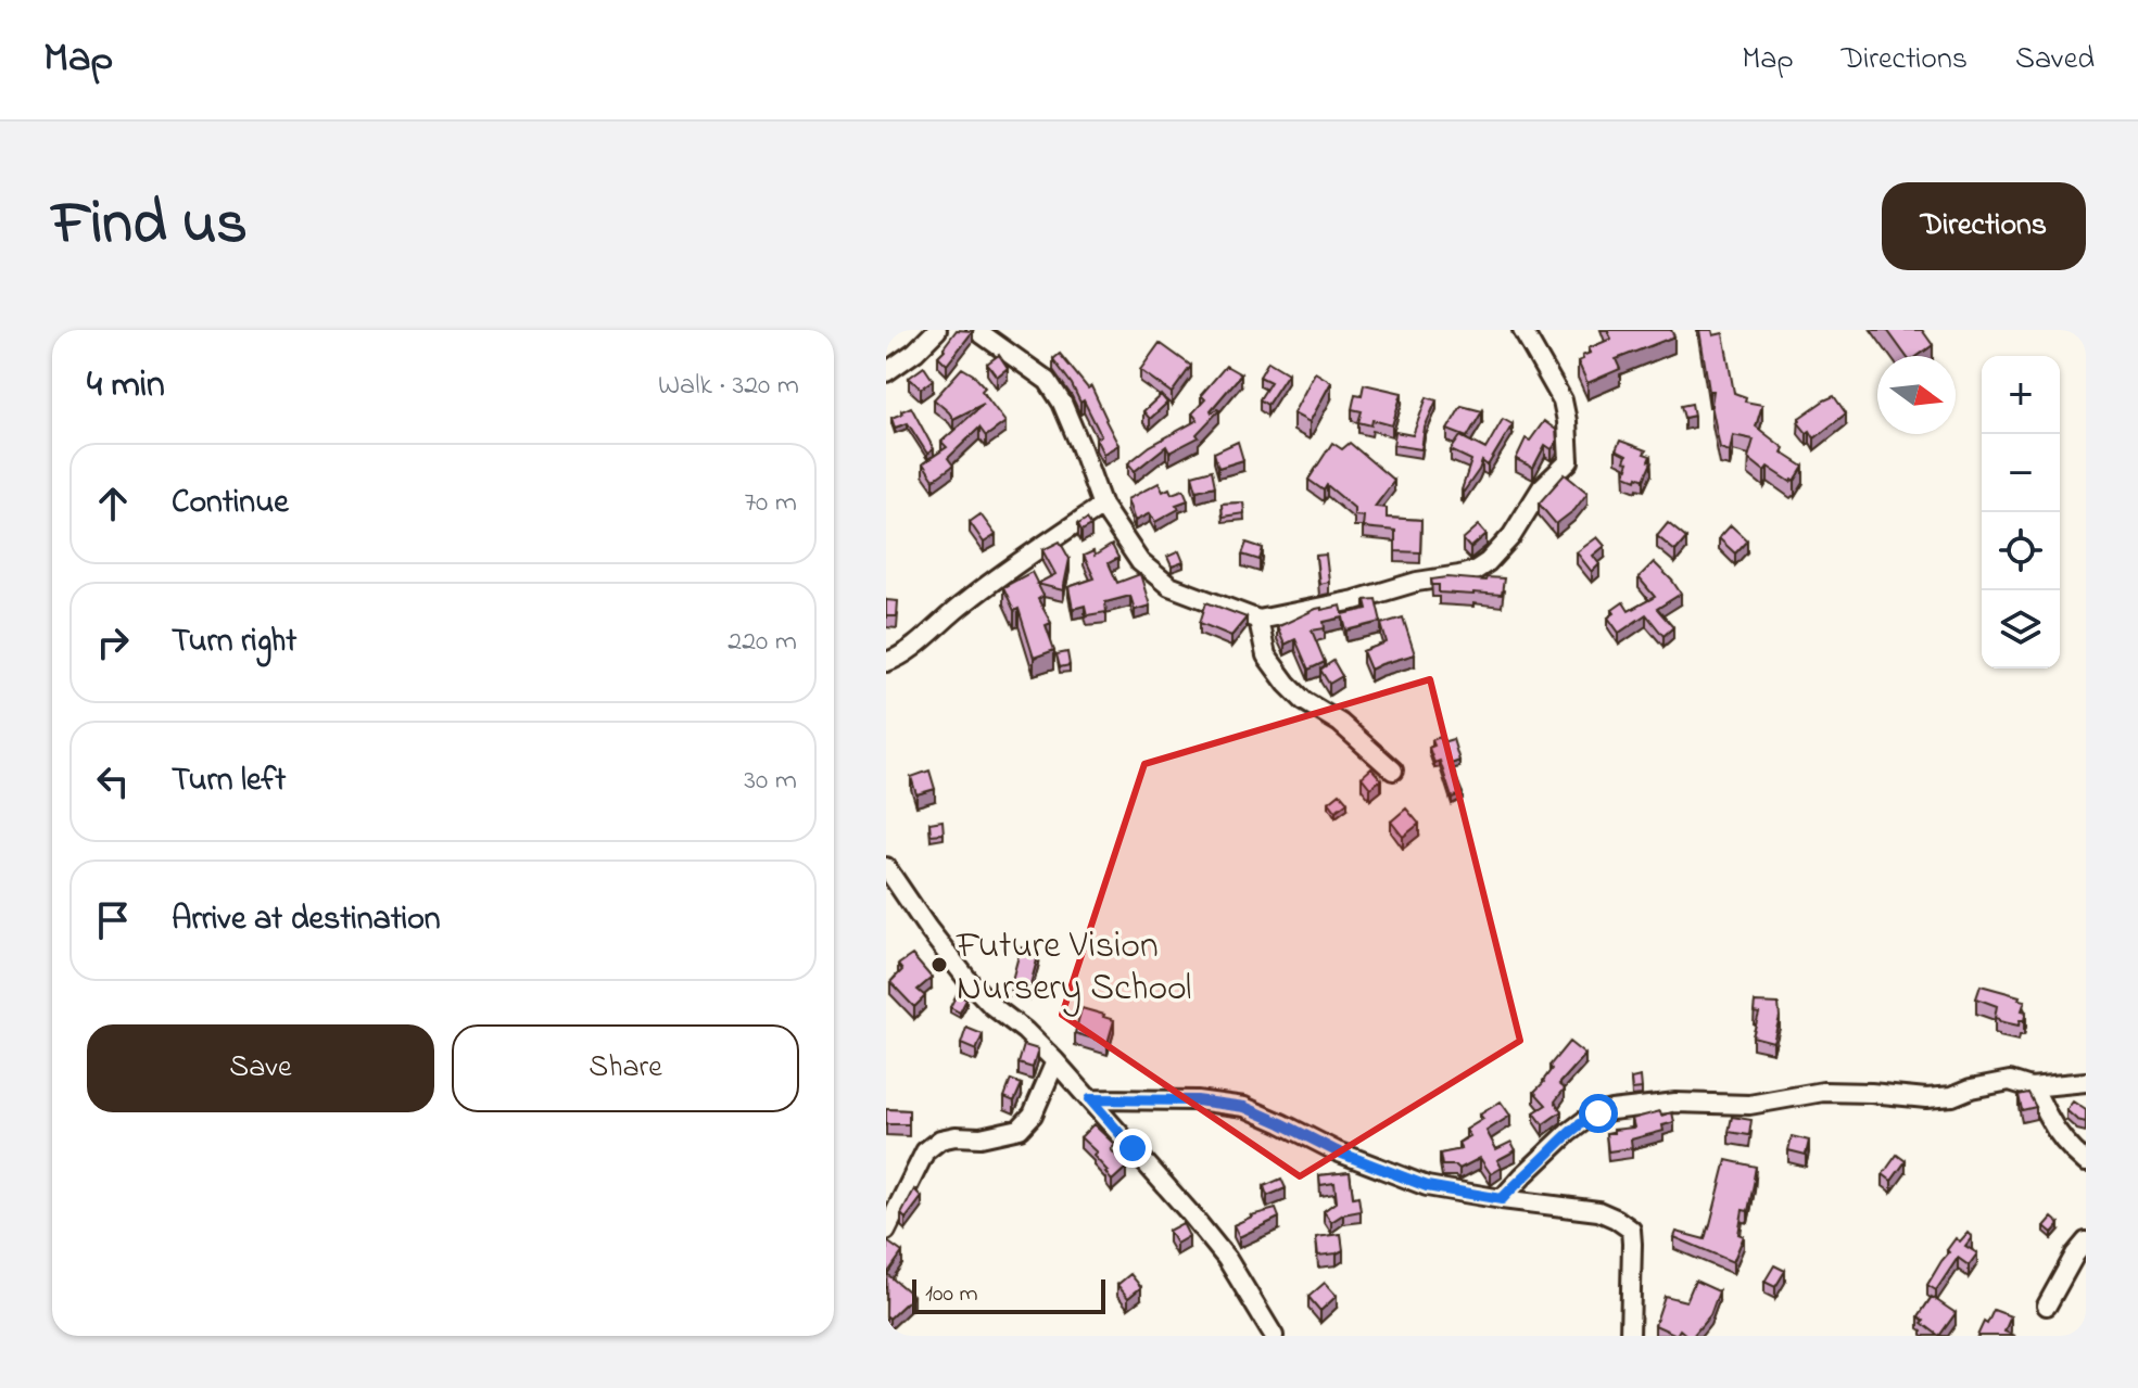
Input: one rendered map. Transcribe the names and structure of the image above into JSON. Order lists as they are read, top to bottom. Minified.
{"places":["Future Vision Nursery School"],"scale_bar":"100 m","north":"right","page":{"header":"Map","nav":["Map","Directions","Saved"],"title":"Find us","buttons":["Directions",["Save","Share"]],"heading":["4 min","Walk · 320 m"],"map_buttons":["+","−"],"list":[["Continue","70 m"],["Turn right","220 m"],["Turn left","30 m"],"Arrive at destination"],"scale":"100 m"}}
